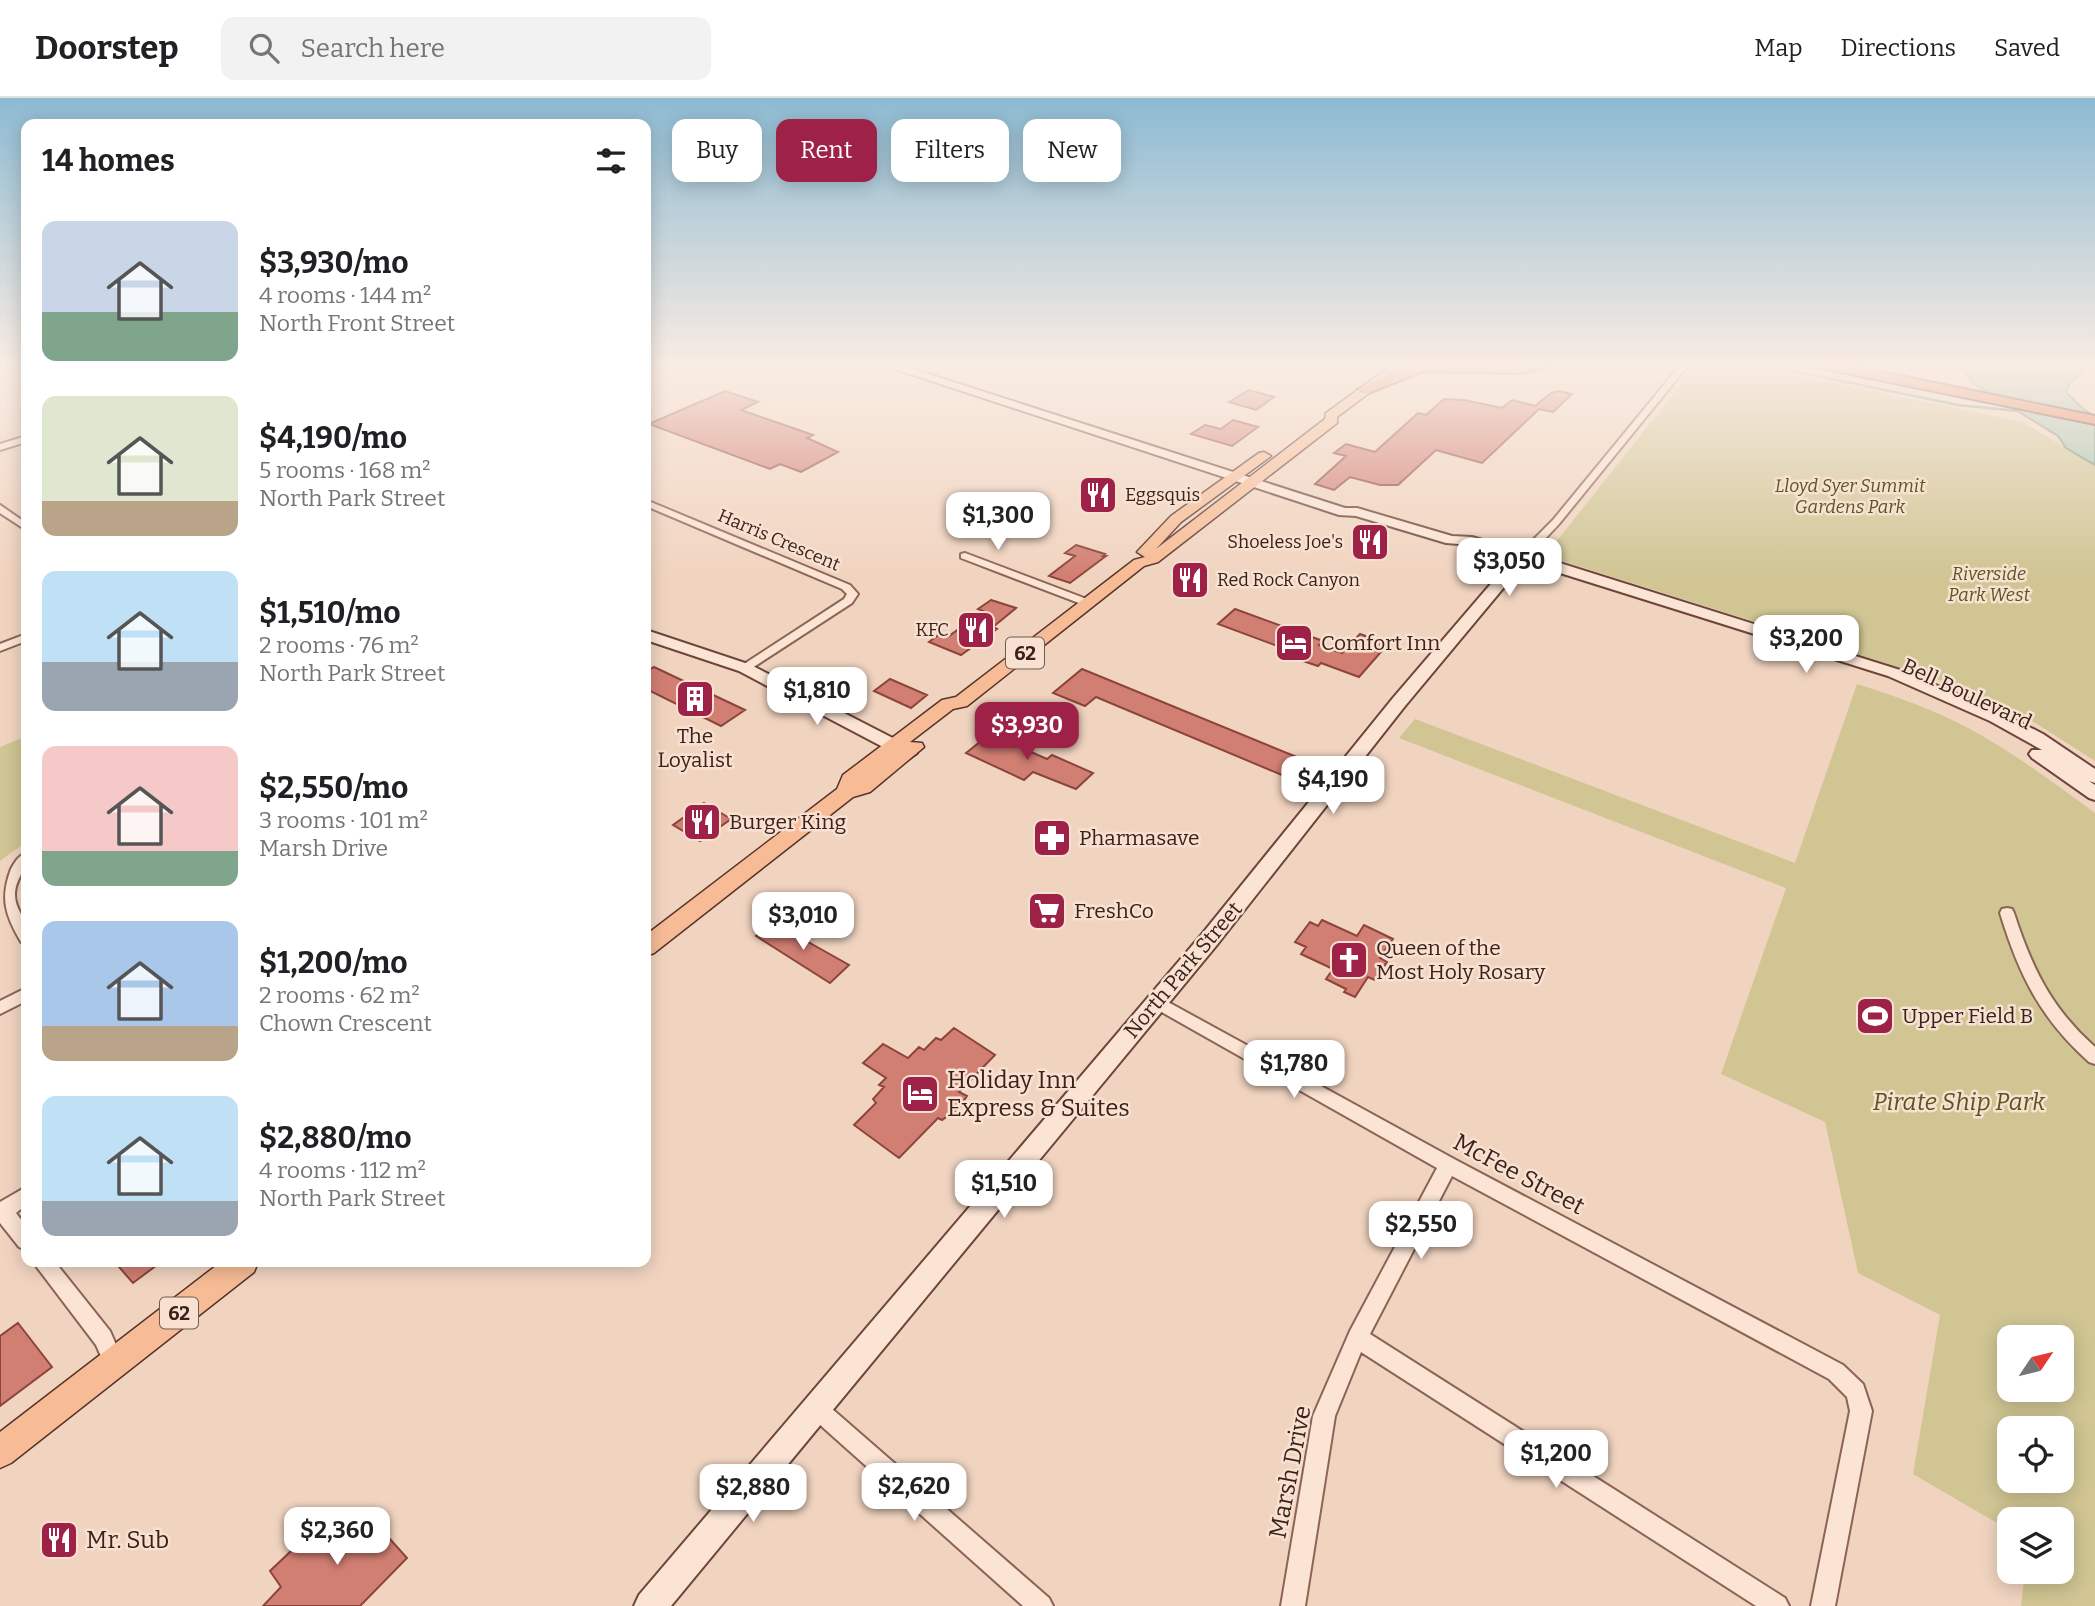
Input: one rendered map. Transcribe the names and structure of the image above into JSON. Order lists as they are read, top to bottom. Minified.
{"streets":{"main road":["62","Bell Boulevard","North Park Street"],"street":["Harris Crescent","McFee Street","Marsh Drive"]},"crossings":[["62","Bell Boulevard"],["Bell Boulevard","North Park Street"],["North Park Street","McFee Street"],["McFee Street","Marsh Drive"]],"parks":["Lloyd Syer Summit Gardens Park","Riverside Park West","Pirate Ship Park"],"places":{"restaurant":["Eggsquis","Shoeless Joe's","Red Rock Canyon","KFC","Burger King","Mr. Sub"],"hotel":["Comfort Inn","Holiday Inn Express & Suites"],"building":["The Loyalist"],"pharmacy":["Pharmasave"],"supermarket":["FreshCo"],"church":["Queen of the Most Holy Rosary"],"sports":["Upper Field B"]},"north":"top right","page":{"header":"Doorstep","search":"Search here","nav":["Map","Directions","Saved"],"chip":["Buy","Rent","Filters","New"],"heading":"14 homes","list":[{"name":"$3,930/mo","note":"4 rooms · 144 m² · North Front Street"},{"name":"$4,190/mo","note":"5 rooms · 168 m² · North Park Street"},{"name":"$1,510/mo","note":"2 rooms · 76 m² · North Park Street"},{"name":"$2,550/mo","note":"3 rooms · 101 m² · Marsh Drive"},{"name":"$1,200/mo","note":"2 rooms · 62 m² · Chown Crescent"},{"name":"$2,880/mo","note":"4 rooms · 112 m² · North Park Street"}],"price":["$1,300","$3,050","$3,200","$1,810","$3,930","$4,190","$3,010","$1,780","$1,510","$2,550","$1,200","$2,620","$2,880","$2,360"]}}
